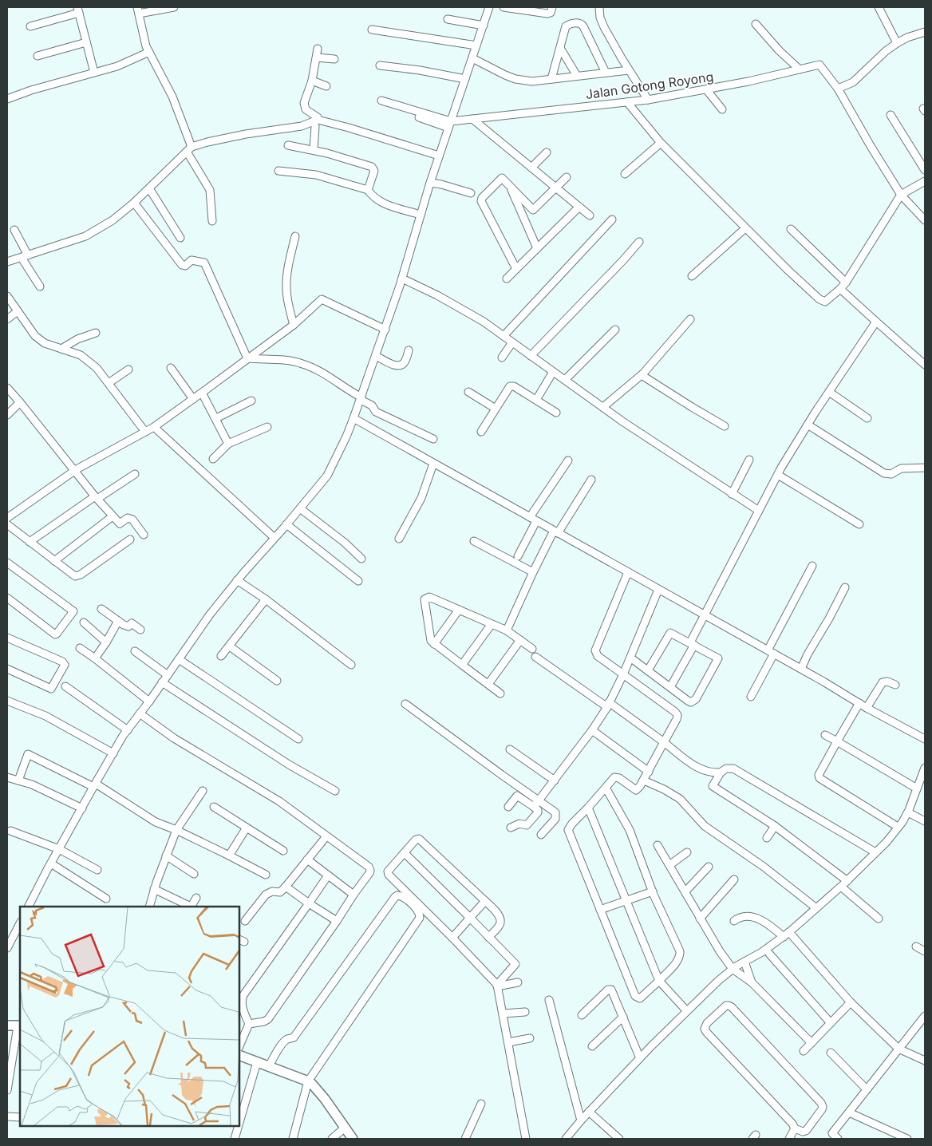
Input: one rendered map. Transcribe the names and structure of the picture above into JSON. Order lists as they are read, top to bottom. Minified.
{"streets":{"street":["Jalan Gotong Royong"]}}
